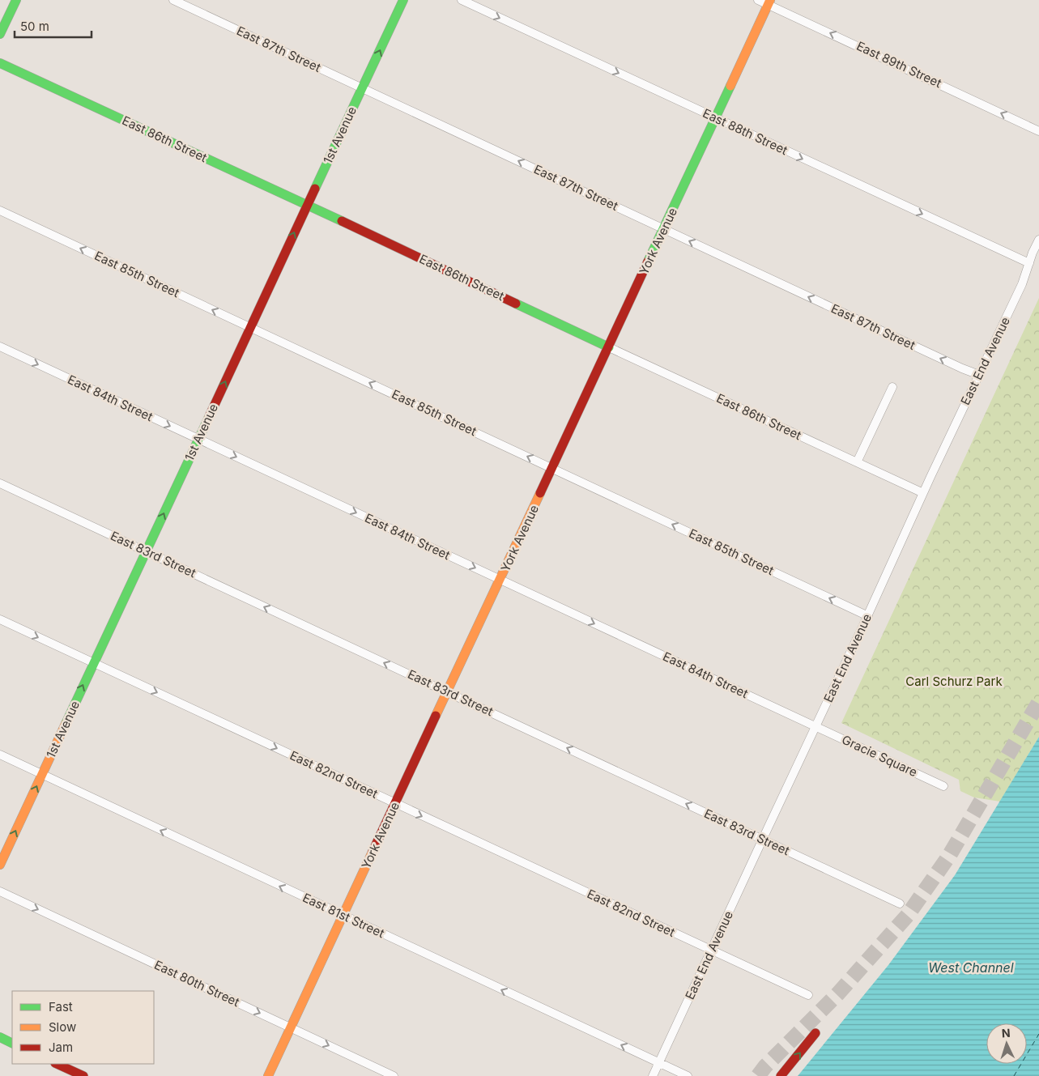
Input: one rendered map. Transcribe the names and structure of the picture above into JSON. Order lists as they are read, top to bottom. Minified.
{"streets":{"main road":["1st Avenue","East 86th Street","York Avenue"],"street":["East 87th Street","East 89th Street","East 88th Street","East 85th Street","East End Avenue","East 84th Street","East 83rd Street","Gracie Square","East 82nd Street","East 81st Street","East 80th Street"]},"crossings":[["East 87th Street","1st Avenue"],["East 87th Street","York Avenue"],["East 87th Street","East End Avenue"],["East 89th Street","York Avenue"],["East 88th Street","York Avenue"],["East 88th Street","East End Avenue"],["1st Avenue","East 86th Street"],["1st Avenue","East 85th Street"],["1st Avenue","East 84th Street"],["1st Avenue","East 83rd Street"],["1st Avenue","East 82nd Street"],["1st Avenue","East 81st Street"],["East 86th Street","York Avenue"],["East 86th Street","East End Avenue"],["York Avenue","East 85th Street"],["York Avenue","East 84th Street"],["York Avenue","East 83rd Street"],["York Avenue","East 82nd Street"],["York Avenue","East 81st Street"],["York Avenue","East 80th Street"],["East 85th Street","East End Avenue"],["East End Avenue","East 84th Street"],["East End Avenue","East 83rd Street"],["East End Avenue","Gracie Square"],["East End Avenue","East 82nd Street"],["East End Avenue","East 81st Street"],["East 84th Street","Gracie Square"]],"one_way":["East 87th Street","East 89th Street","East 88th Street","1st Avenue","East 85th Street","East 84th Street","East 83rd Street","East 82nd Street","East 81st Street","East 80th Street"],"water":["West Channel"],"parks":["Carl Schurz Park"],"legend":["Fast","Slow","Jam"],"scale_bar":"50 m","north":"top"}
